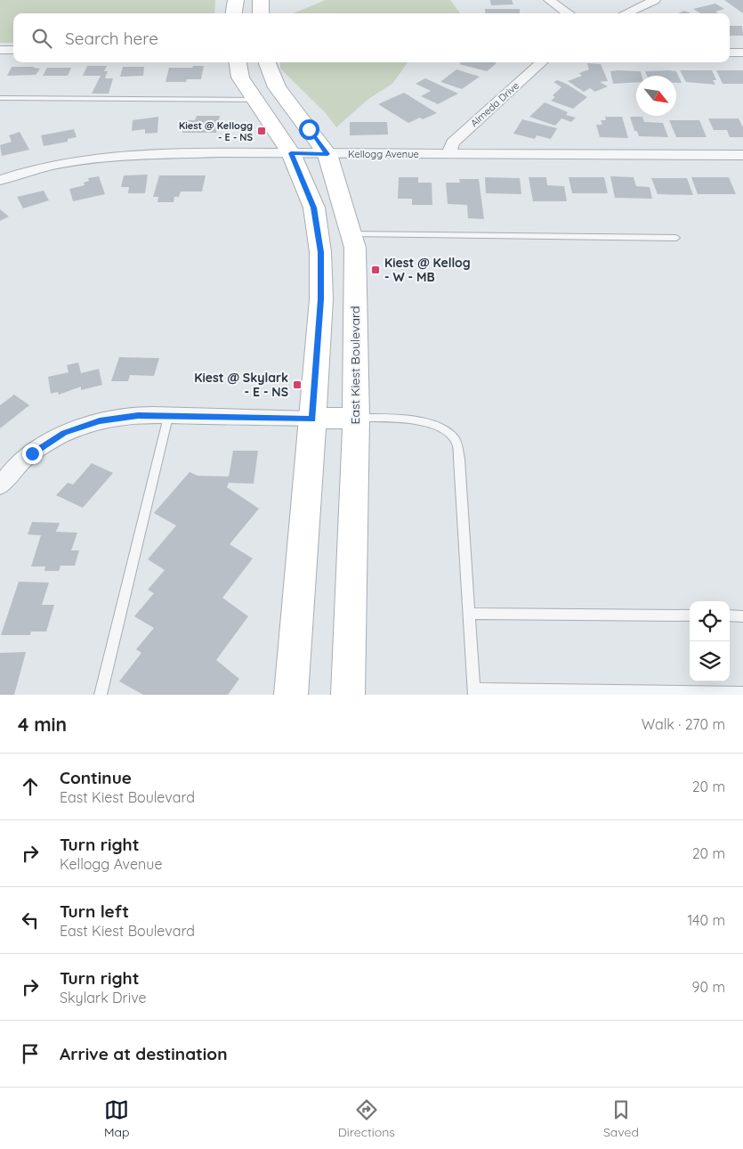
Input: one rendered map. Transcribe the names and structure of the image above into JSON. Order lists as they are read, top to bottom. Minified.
{"streets":{"main road":["East Kiest Boulevard"],"street":["Almeda Drive","Kellogg Avenue"]},"crossings":[["Almeda Drive","Kellogg Avenue"],["Kellogg Avenue","East Kiest Boulevard"]],"places":{"transit":["Kiest @ Kellogg - E - NS","Kiest @ Kellog - W - MB","Kiest @ Skylark - E - NS"]},"north":"bottom right","page":{"search":"Search here","heading":["4 min","Walk · 270 m"],"list":[["Continue","East Kiest Boulevard","20 m"],["Turn right","Kellogg Avenue","20 m"],["Turn left","East Kiest Boulevard","140 m"],["Turn right","Skylark Drive","90 m"],"Arrive at destination"],"nav":["Map","Directions","Saved"]}}
